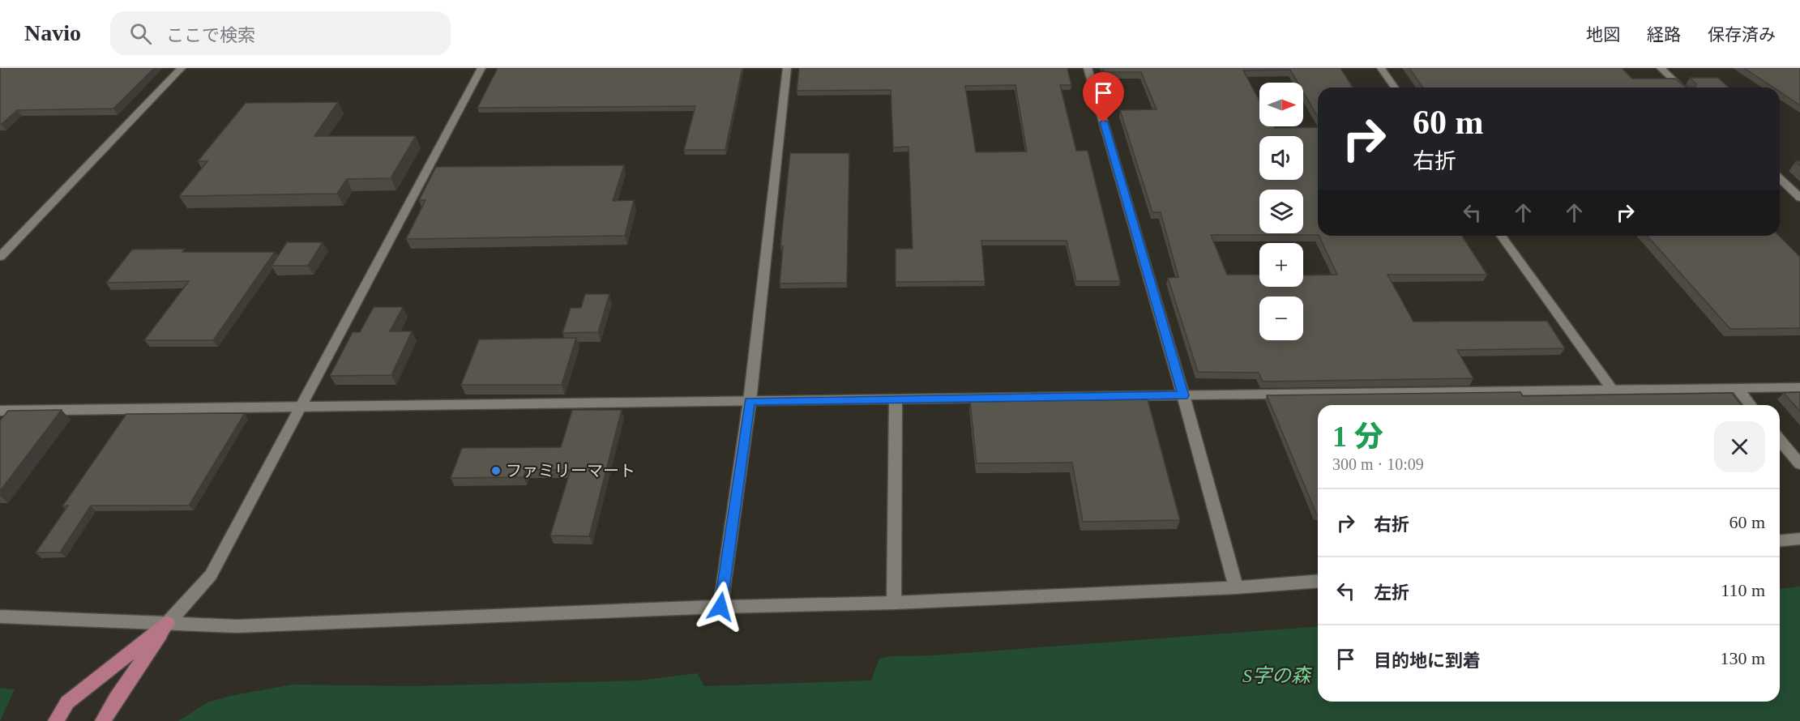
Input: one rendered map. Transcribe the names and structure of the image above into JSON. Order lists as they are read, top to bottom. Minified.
{"parks":["S字の森"],"places":["ファミリーマート"],"north":"right","page":{"header":"Navio","search":"ここで検索","nav":["地図","経路","保存済み"],"map_buttons":["+","−"],"turn":["60 m","右折"],"heading":["1 分","300 m · 10:09"],"list":[{"name":"右折","value":"60 m"},{"name":"左折","value":"110 m"},{"name":"目的地に到着","value":"130 m"}]}}
